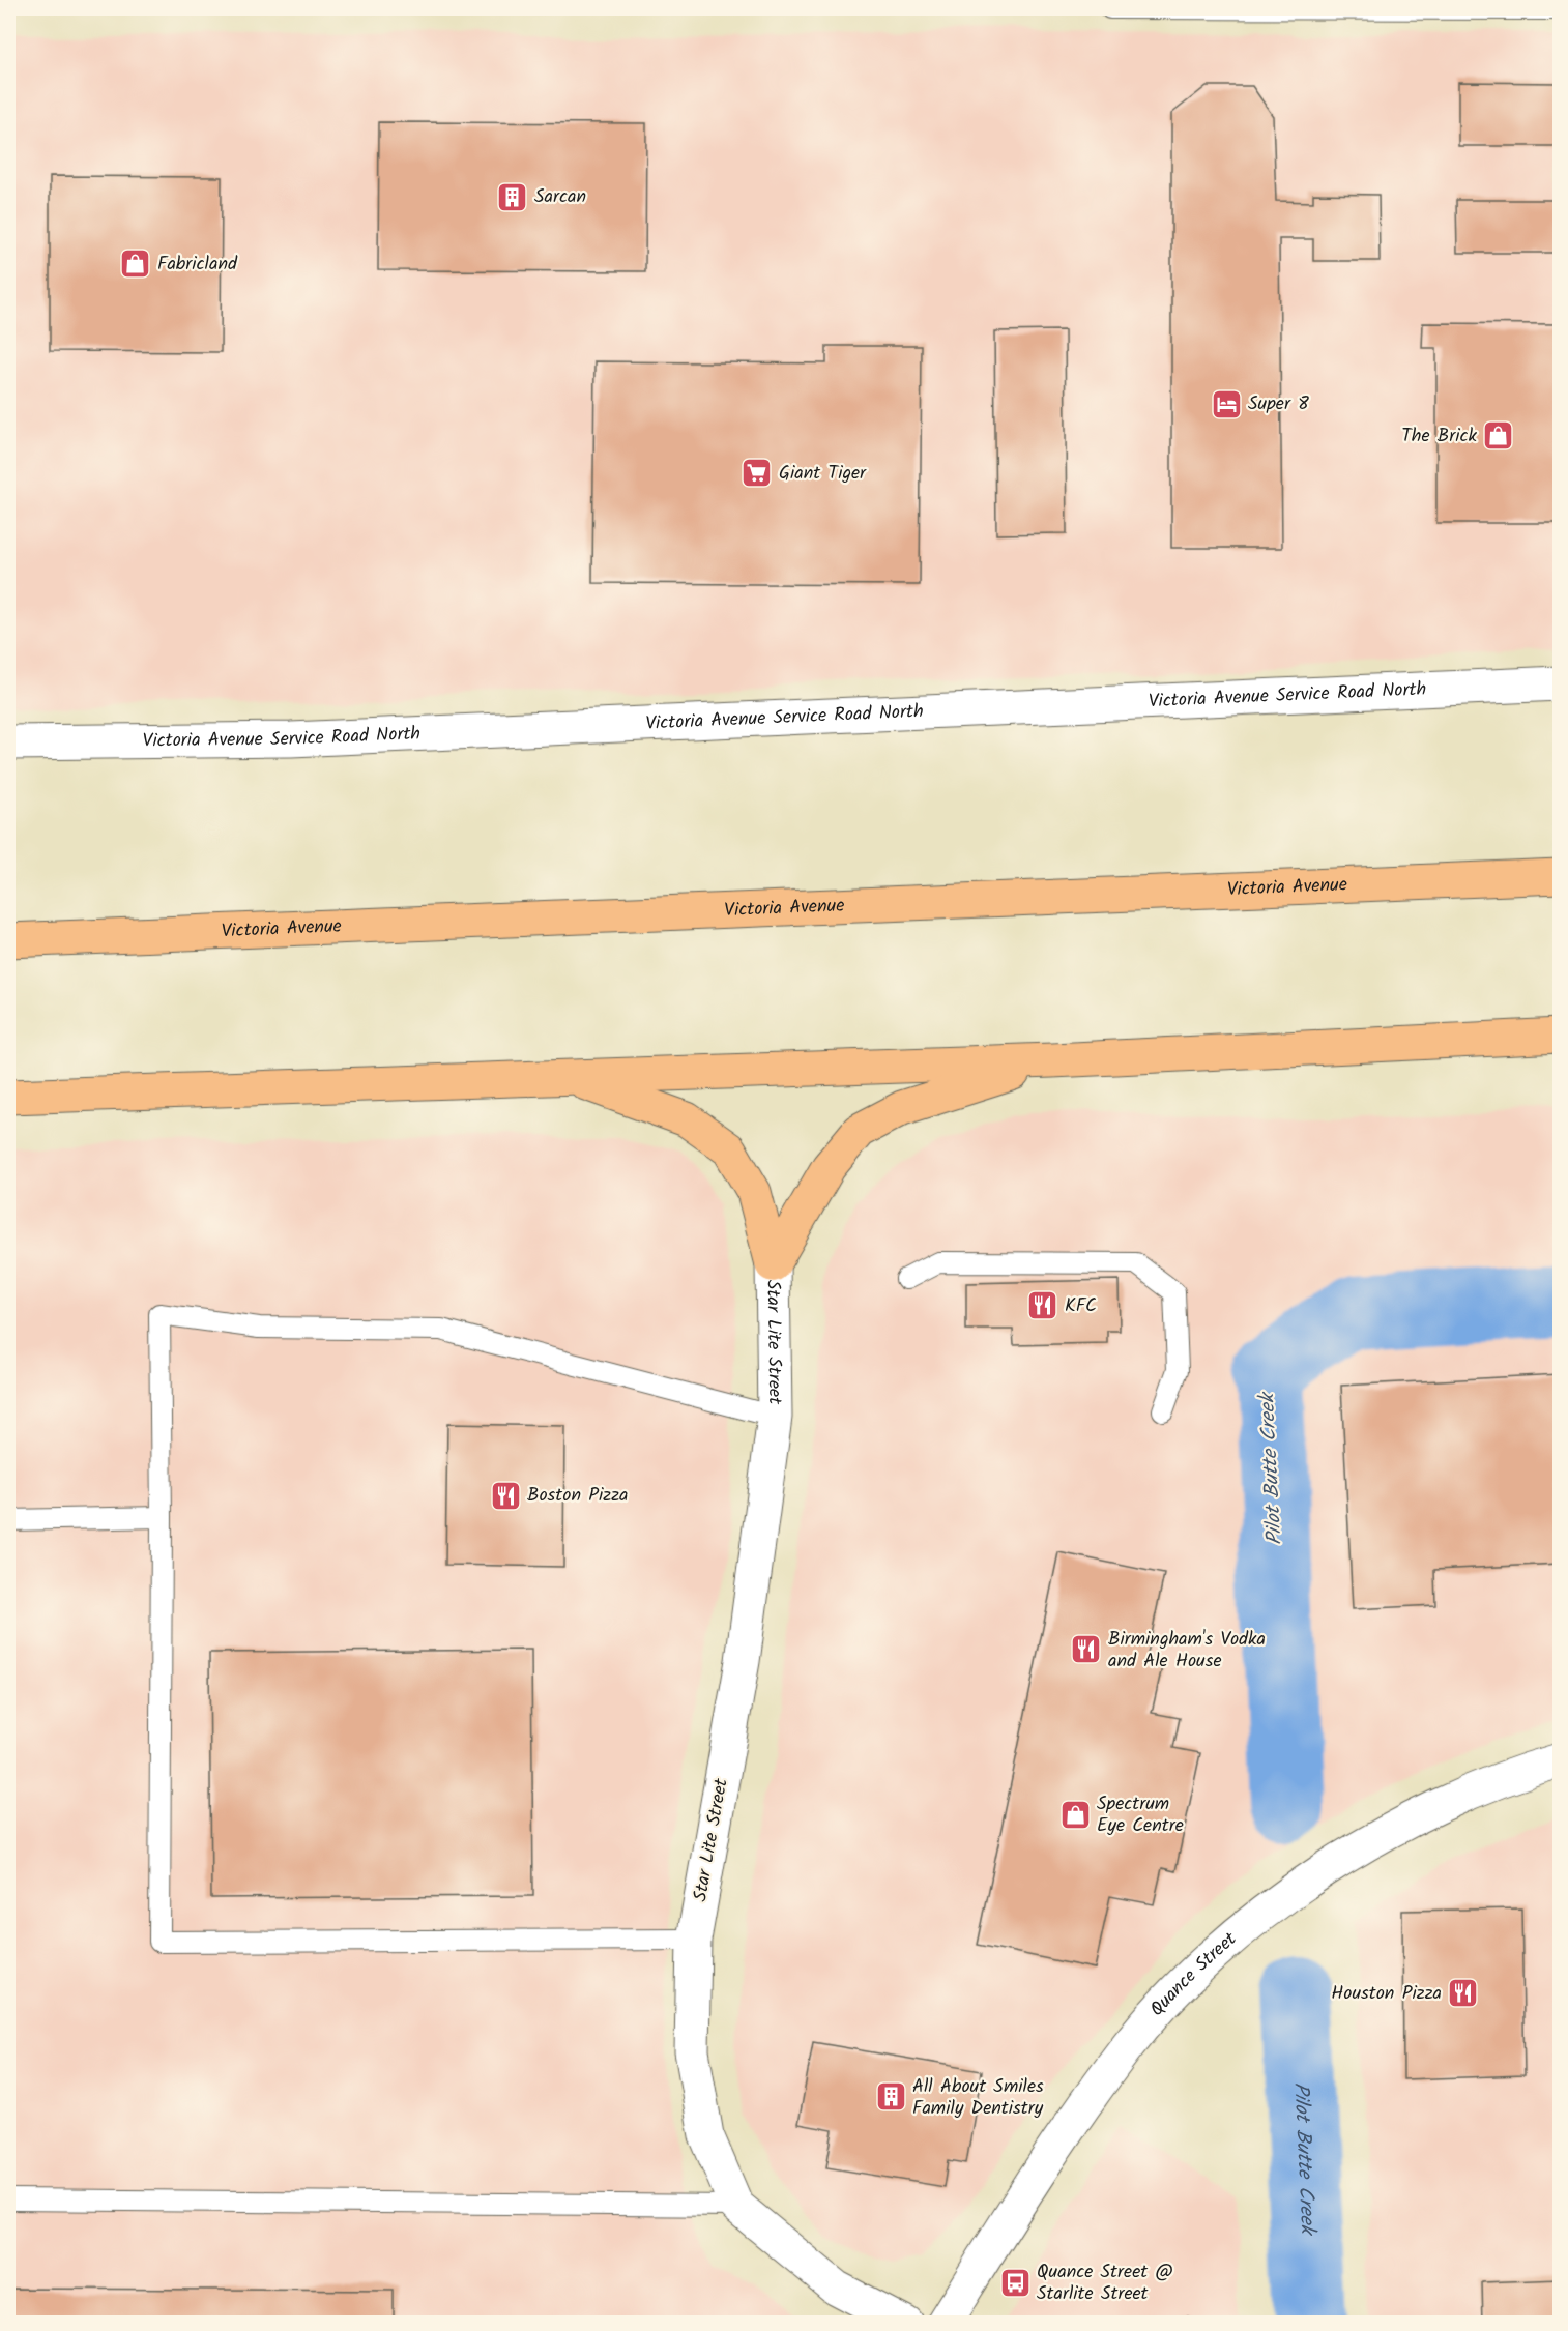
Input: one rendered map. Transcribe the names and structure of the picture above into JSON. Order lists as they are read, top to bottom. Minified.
{"streets":{"highway":["Victoria Avenue"],"street":["Victoria Avenue Service Road North","Star Lite Street","Quance Street"]},"water":["Pilot Butte Creek"],"places":{"building":["Sarcan","All About Smiles Family Dentistry"],"shop":["Fabricland","The Brick","Spectrum Eye Centre"],"hotel":["Super 8"],"supermarket":["Giant Tiger"],"restaurant":["KFC","Boston Pizza","Birmingham's Vodka and Ale House","Houston Pizza"],"bus stop":["Quance Street @ Starlite Street"]}}
